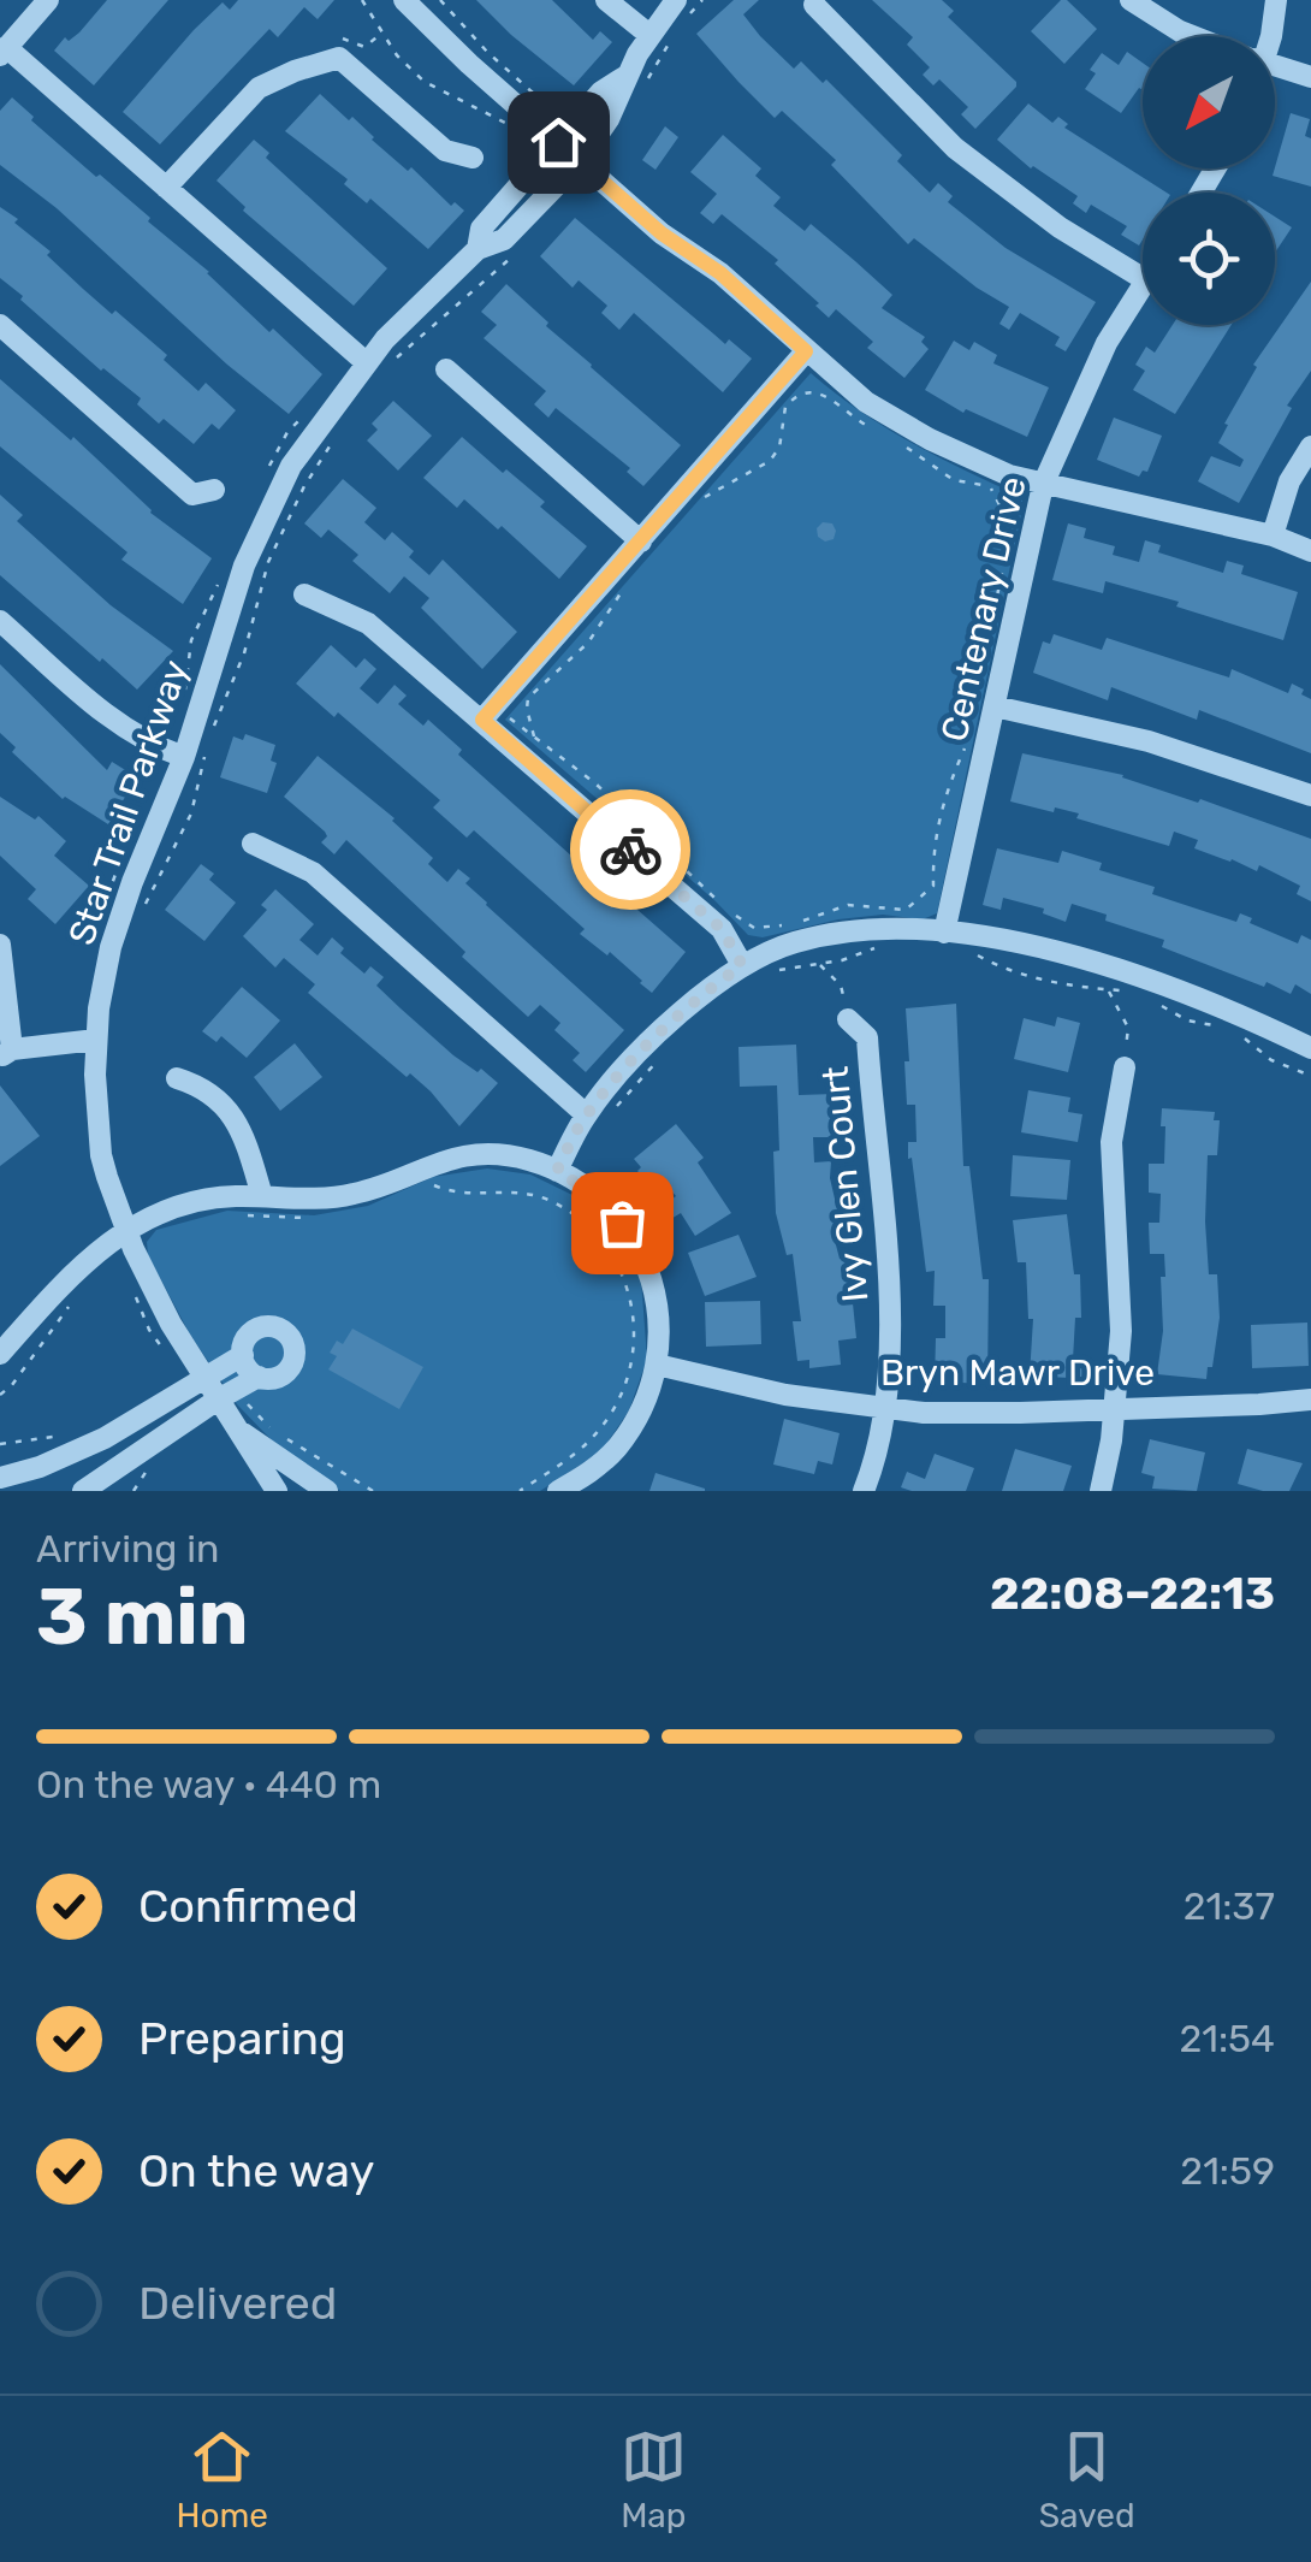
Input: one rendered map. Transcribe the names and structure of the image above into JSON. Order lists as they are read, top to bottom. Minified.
{"streets":{"street":["Centenary Drive","Star Trail Parkway","Ivy Glen Court","Bryn Mawr Drive"]},"crossings":[["Ivy Glen Court","Bryn Mawr Drive"]],"north":"bottom left","page":{"heading":["3 min","Arriving in","22:08–22:13"],"bar":"On the way · 440 m","list":[["Confirmed","21:37"],["Preparing","21:54"],["On the way","21:59"],"Delivered"],"tabs":["Home","Map","Saved"]}}
